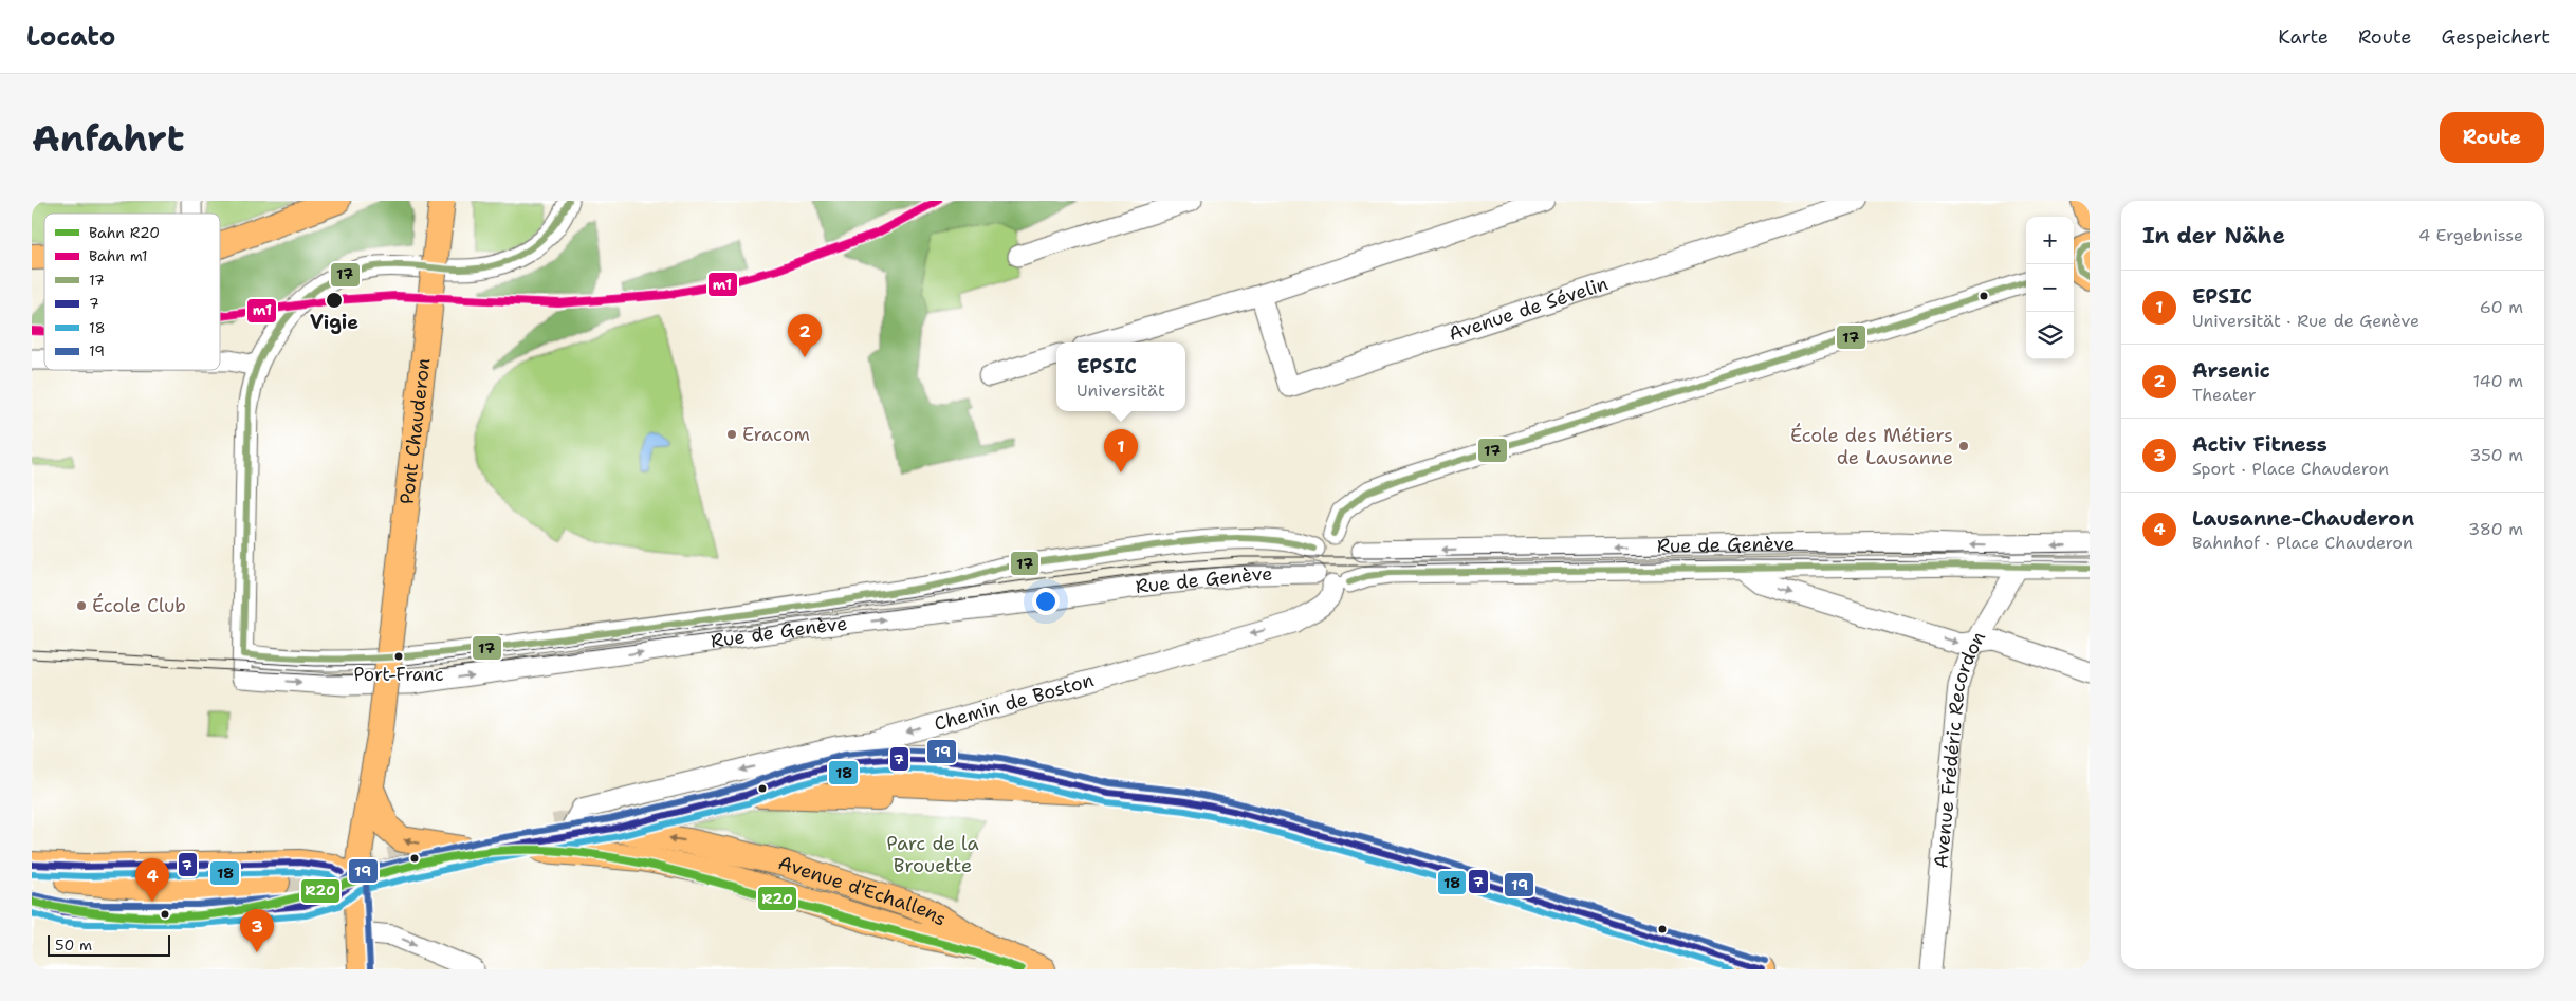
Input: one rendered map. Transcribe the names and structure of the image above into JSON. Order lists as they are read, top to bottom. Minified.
{"streets":{"main road":["Pont Chauderon","Avenue d'Echallens"],"street":["Avenue de Sévelin","Rue de Genève","Chemin de Boston","Avenue Frédéric Recordon"]},"crossings":[["Rue de Genève","Chemin de Boston"],["Rue de Genève","Avenue Frédéric Recordon"],["Chemin de Boston","Avenue d'Echallens"]],"one_way":["Chemin de Boston"],"parks":["Parc de la Brouette"],"places":["Vigie","Eracom","École des Métiers de Lausanne","École Club","Port-Franc"],"lines":["rail line m1","transit line 17","transit line 19","transit line 7","transit line 18","rail line R20"],"legend":["Bahn R20","Bahn m1","17","7","18","19"],"scale_bar":"50 m","page":{"header":"Locato","nav":["Karte","Route","Gespeichert"],"buttons":"Route","title":"Anfahrt","heading":["In der Nähe","4 Ergebnisse"],"map_buttons":["+","−"],"list":[{"mark":"1","name":"EPSIC","note":"Universität · Rue de Genève","value":"60 m"},{"mark":"2","name":"Arsenic","note":"Theater","value":"140 m"},{"mark":"3","name":"Activ Fitness","note":"Sport · Place Chauderon","value":"350 m"},{"mark":"4","name":"Lausanne-Chauderon","note":"Bahnhof · Place Chauderon","value":"380 m"}],"pins":["2","1","4","3"],"popup":["EPSIC","Universität"],"scale":"50 m"}}
